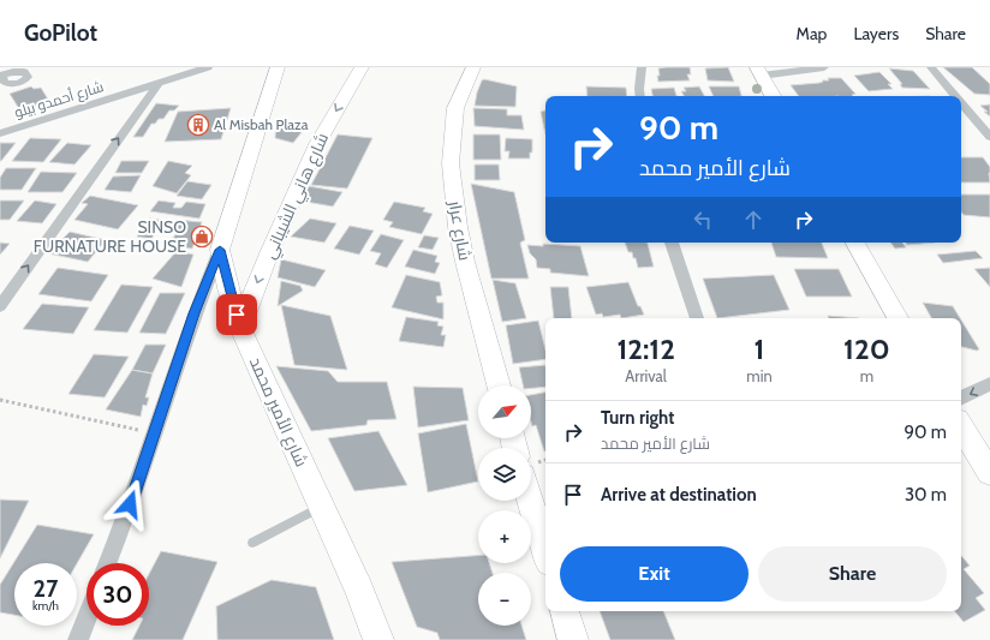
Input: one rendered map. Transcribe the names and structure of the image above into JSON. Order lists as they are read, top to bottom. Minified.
{"streets":{"street":["شارع أحمدو بيلو","شارع هاني الشيباني","شارع عرار","شارع الأمير محمد"]},"crossings":[["شارع هاني الشيباني","شارع الأمير محمد"]],"places":{"building":["Al Misbah Plaza"],"shop":["SINSO FURNATURE HOUSE"]},"north":"top right","page":{"header":"GoPilot","nav":["Map","Layers","Share"],"turn":["90 m","شارع الأمير محمد"],"eta":["12:12","Arrival","1","min","120","m"],"map_buttons":["+","−"],"list":[{"name":"Turn right","note":"شارع الأمير محمد","value":"90 m"},{"name":"Arrive at destination","value":"30 m"}],"buttons":["Exit","Share"],"speed":"27 km/h","limit":"30"}}
